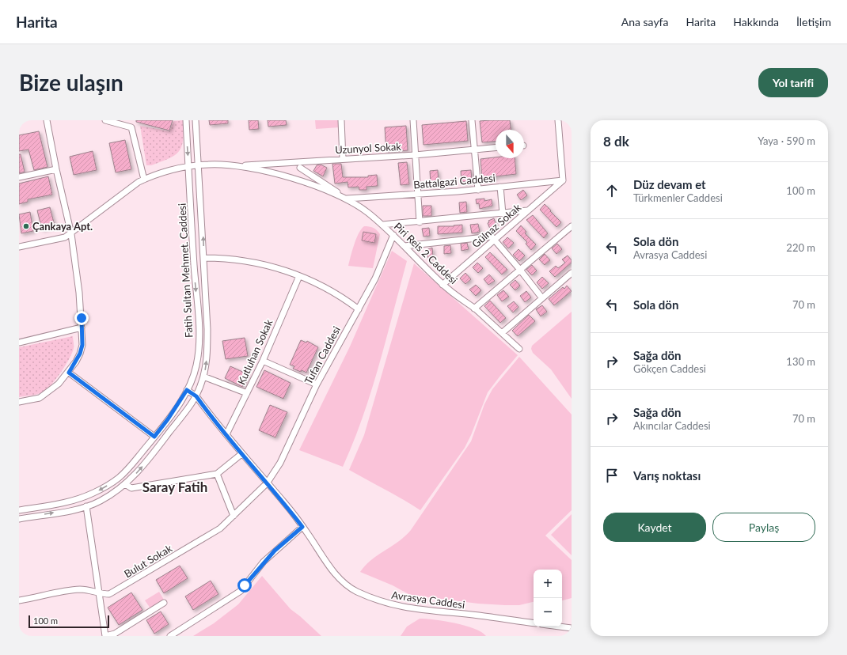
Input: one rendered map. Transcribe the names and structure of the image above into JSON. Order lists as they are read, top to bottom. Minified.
{"streets":{"street":["Uzunyol Sokak","Battalgazi Caddesi","Gülnaz Sokak","Piri Reis 2 Caddesi","Fatih Sultan Mehmet. Caddesi","Kutluhan Sokak","Tufan Caddesi","Bulut Sokak","Avrasya Caddesi"]},"crossings":[["Uzunyol Sokak","Piri Reis 2 Caddesi"],["Battalgazi Caddesi","Gülnaz Sokak"],["Battalgazi Caddesi","Piri Reis 2 Caddesi"],["Gülnaz Sokak","Piri Reis 2 Caddesi"],["Piri Reis 2 Caddesi","Fatih Sultan Mehmet. Caddesi"],["Piri Reis 2 Caddesi","Tufan Caddesi"],["Fatih Sultan Mehmet. Caddesi","Avrasya Caddesi"],["Kutluhan Sokak","Avrasya Caddesi"],["Tufan Caddesi","Bulut Sokak"],["Tufan Caddesi","Avrasya Caddesi"],["Bulut Sokak","Avrasya Caddesi"]],"districts":["Saray Fatih"],"places":["Çankaya Apt."],"scale_bar":"100 m","north":"bottom","page":{"header":"Harita","nav":["Ana sayfa","Harita","Hakkında","İletişim"],"buttons":["Yol tarifi",["Kaydet","Paylaş"]],"title":"Bize ulaşın","heading":["8 dk","Yaya · 590 m"],"list":[["Düz devam et","Türkmenler Caddesi","100 m"],["Sola dön","Avrasya Caddesi","220 m"],["Sola dön","70 m"],["Sağa dön","Gökçen Caddesi","130 m"],["Sağa dön","Akıncılar Caddesi","70 m"],"Varış noktası"],"map_buttons":["+","−"],"scale":"100 m"}}
